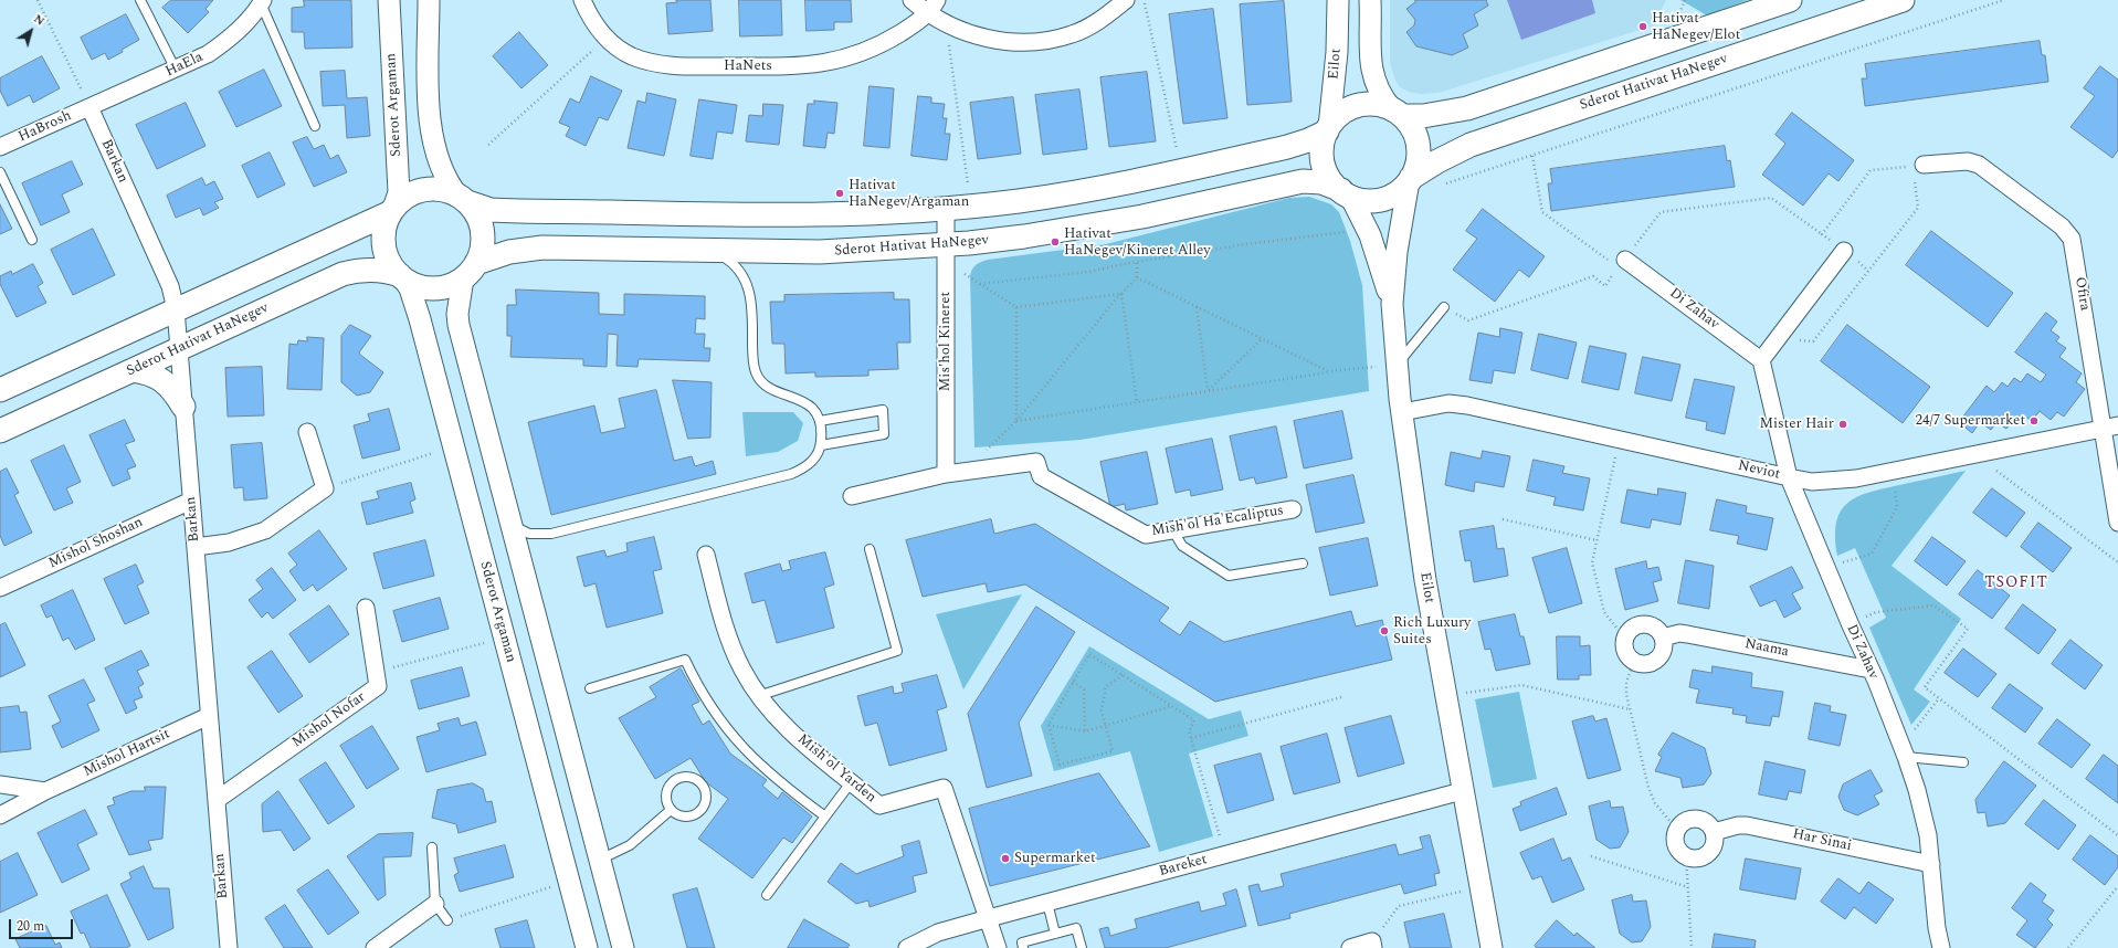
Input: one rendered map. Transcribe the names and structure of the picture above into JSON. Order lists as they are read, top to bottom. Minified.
{"streets":{"main road":["Sderot Hativat HaNegev"],"street":["Eilot","HaEla","HaNets","Sderot Argaman","HaBrosh","Barkan","Ofira","Di Zahav","Mis'hol Kineret","Neviot","Mish'ol Ha'Ecaliptus","Mishol Shoshan","Naama","Mishol Nofar","Mishol Hartsit","Mish'ol Yarden","Har Sinai","Bareket"]},"crossings":[["Eilot","Sderot Hativat HaNegev"],["Eilot","Neviot"],["Eilot","Bareket"],["HaEla","HaBrosh"],["HaEla","Barkan"],["Sderot Hativat HaNegev","Sderot Argaman"],["Sderot Hativat HaNegev","Barkan"],["Sderot Hativat HaNegev","Mis'hol Kineret"],["HaBrosh","Barkan"],["Barkan","Mishol Shoshan"],["Barkan","Mishol Nofar"],["Barkan","Mishol Hartsit"],["Ofira","Neviot"],["Di Zahav","Neviot"],["Di Zahav","Naama"],["Di Zahav","Har Sinai"],["Mis'hol Kineret","Mish'ol Ha'Ecaliptus"],["Mish'ol Yarden","Bareket"]],"districts":["TSOFIT"],"places":["Hativat HaNegev/Elot","Hativat HaNegev/Argaman","Hativat HaNegev/Kineret Alley","24/7 Supermarket","Mister Hair","Rich Luxury Suites","Supermarket"],"scale_bar":"20 m","north":"top right"}
